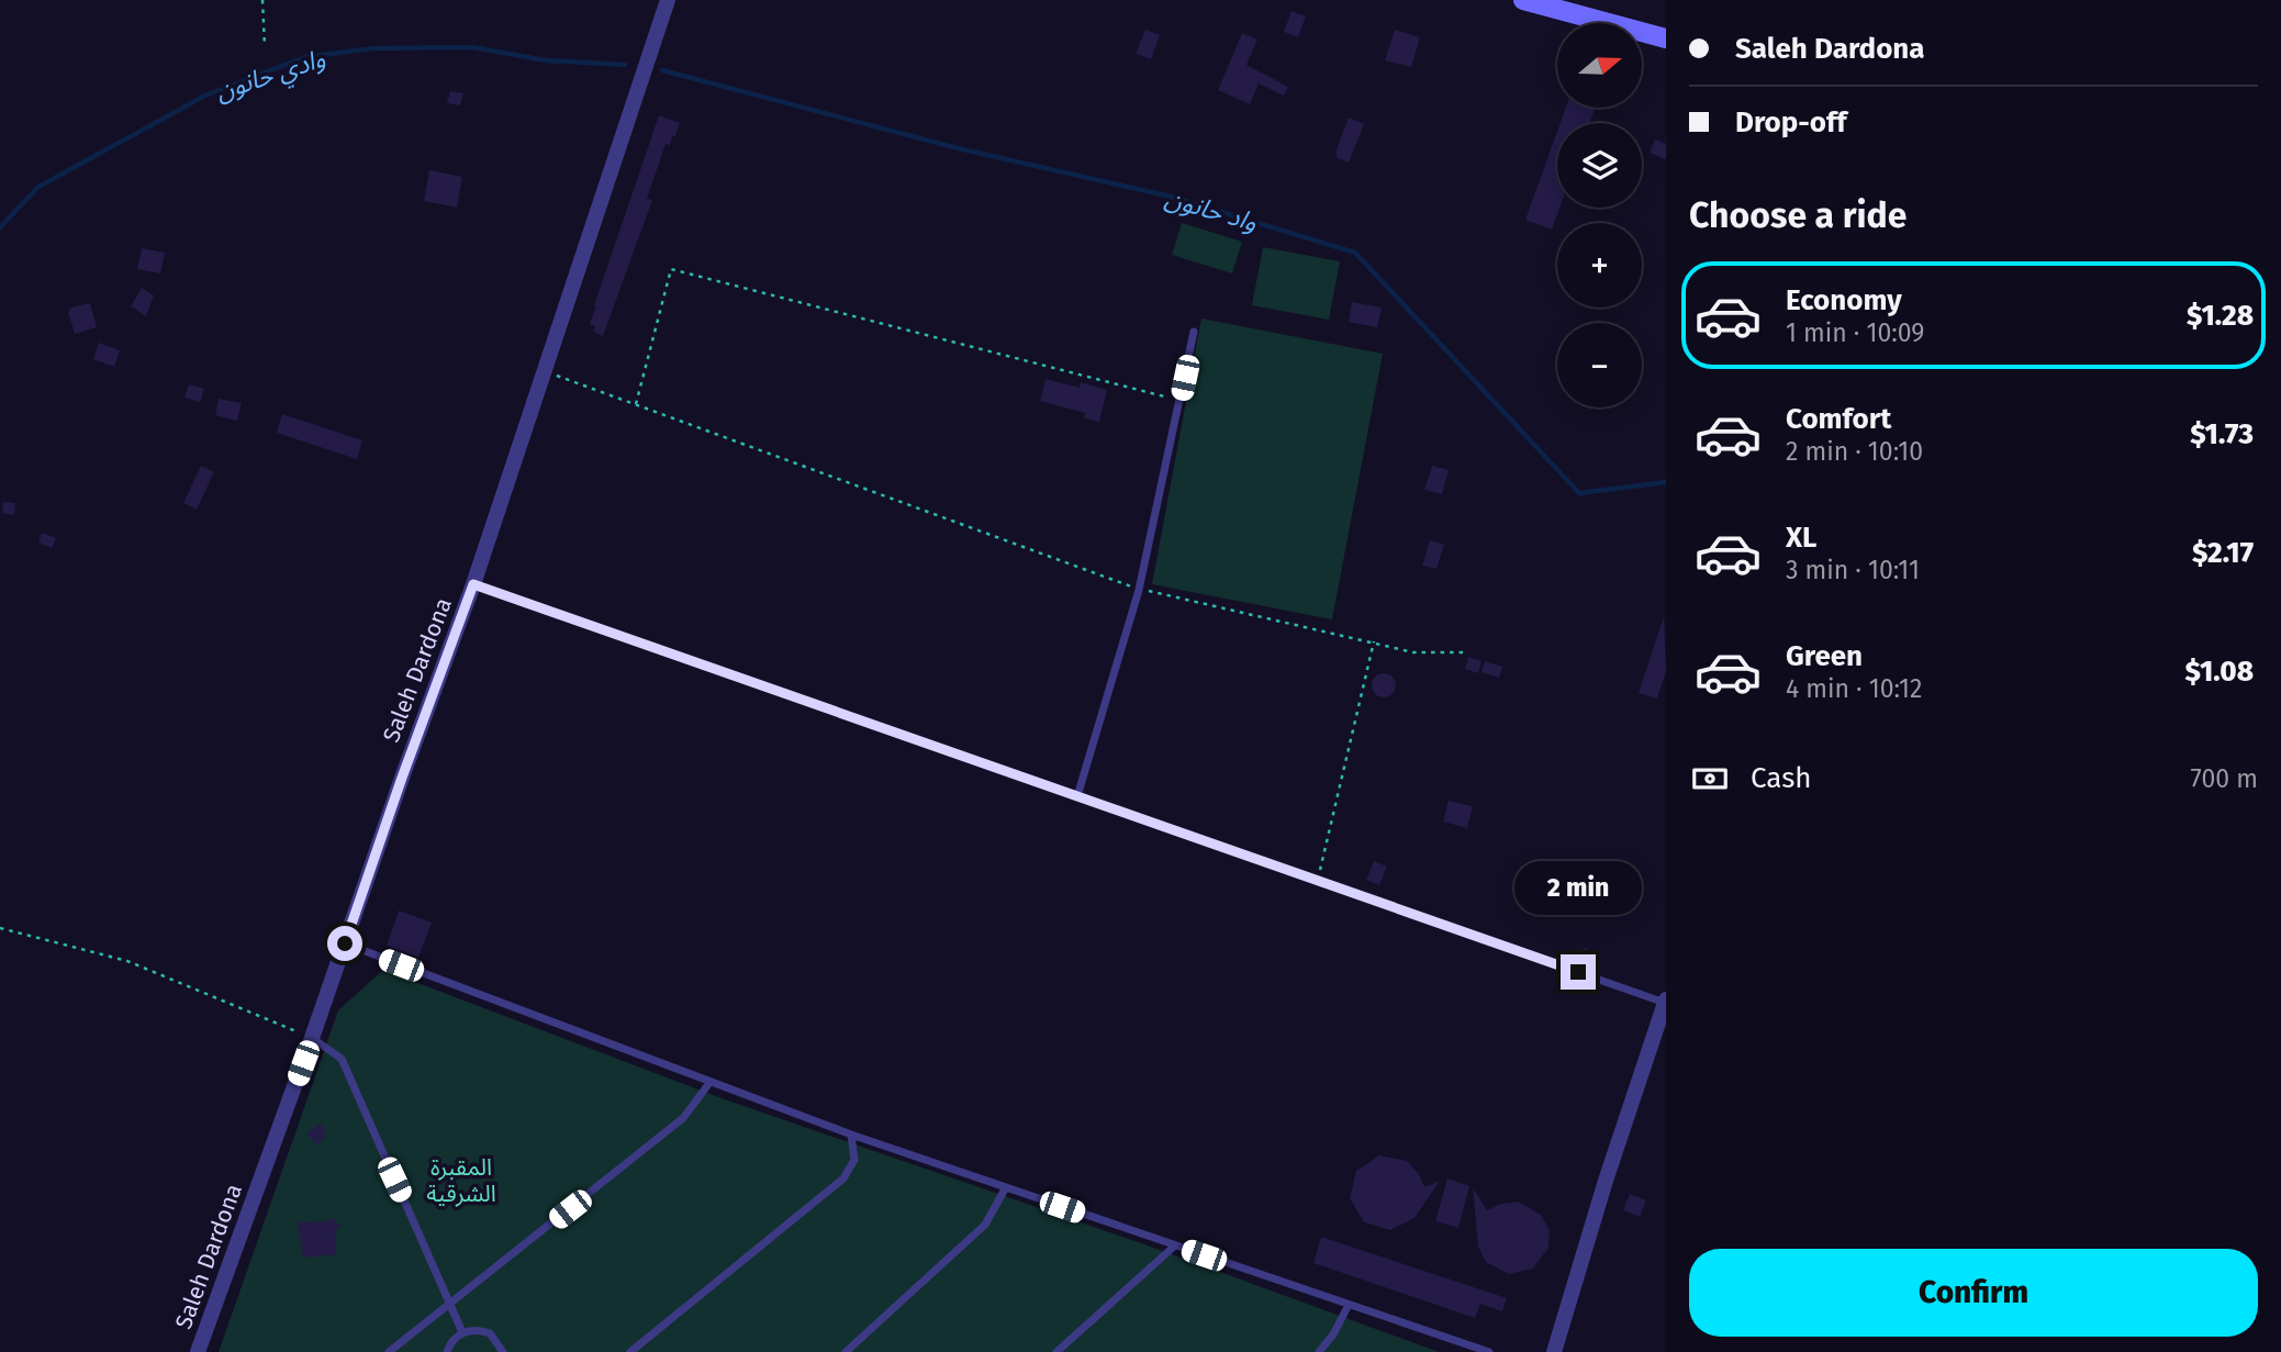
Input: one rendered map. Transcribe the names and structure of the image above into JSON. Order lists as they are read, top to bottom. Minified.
{"streets":{"street":["Saleh Dardona"]},"water":["وادي حانون","واد حانون"],"parks":["المقبرة الشرقية"],"north":"right","page":{"banner":["Saleh Dardona","Drop-off"],"map_buttons":["+","−"],"heading":"Choose a ride","list":[{"name":"Economy","note":"1 min · 10:09","value":"$1.28"},{"name":"Comfort","note":"2 min · 10:10","value":"$1.73"},{"name":"XL","note":"3 min · 10:11","value":"$2.17"},{"name":"Green","note":"4 min · 10:12","value":"$1.08"}],"pay":["Cash","700 m"],"bubble":"2 min","buttons":"Confirm"}}
